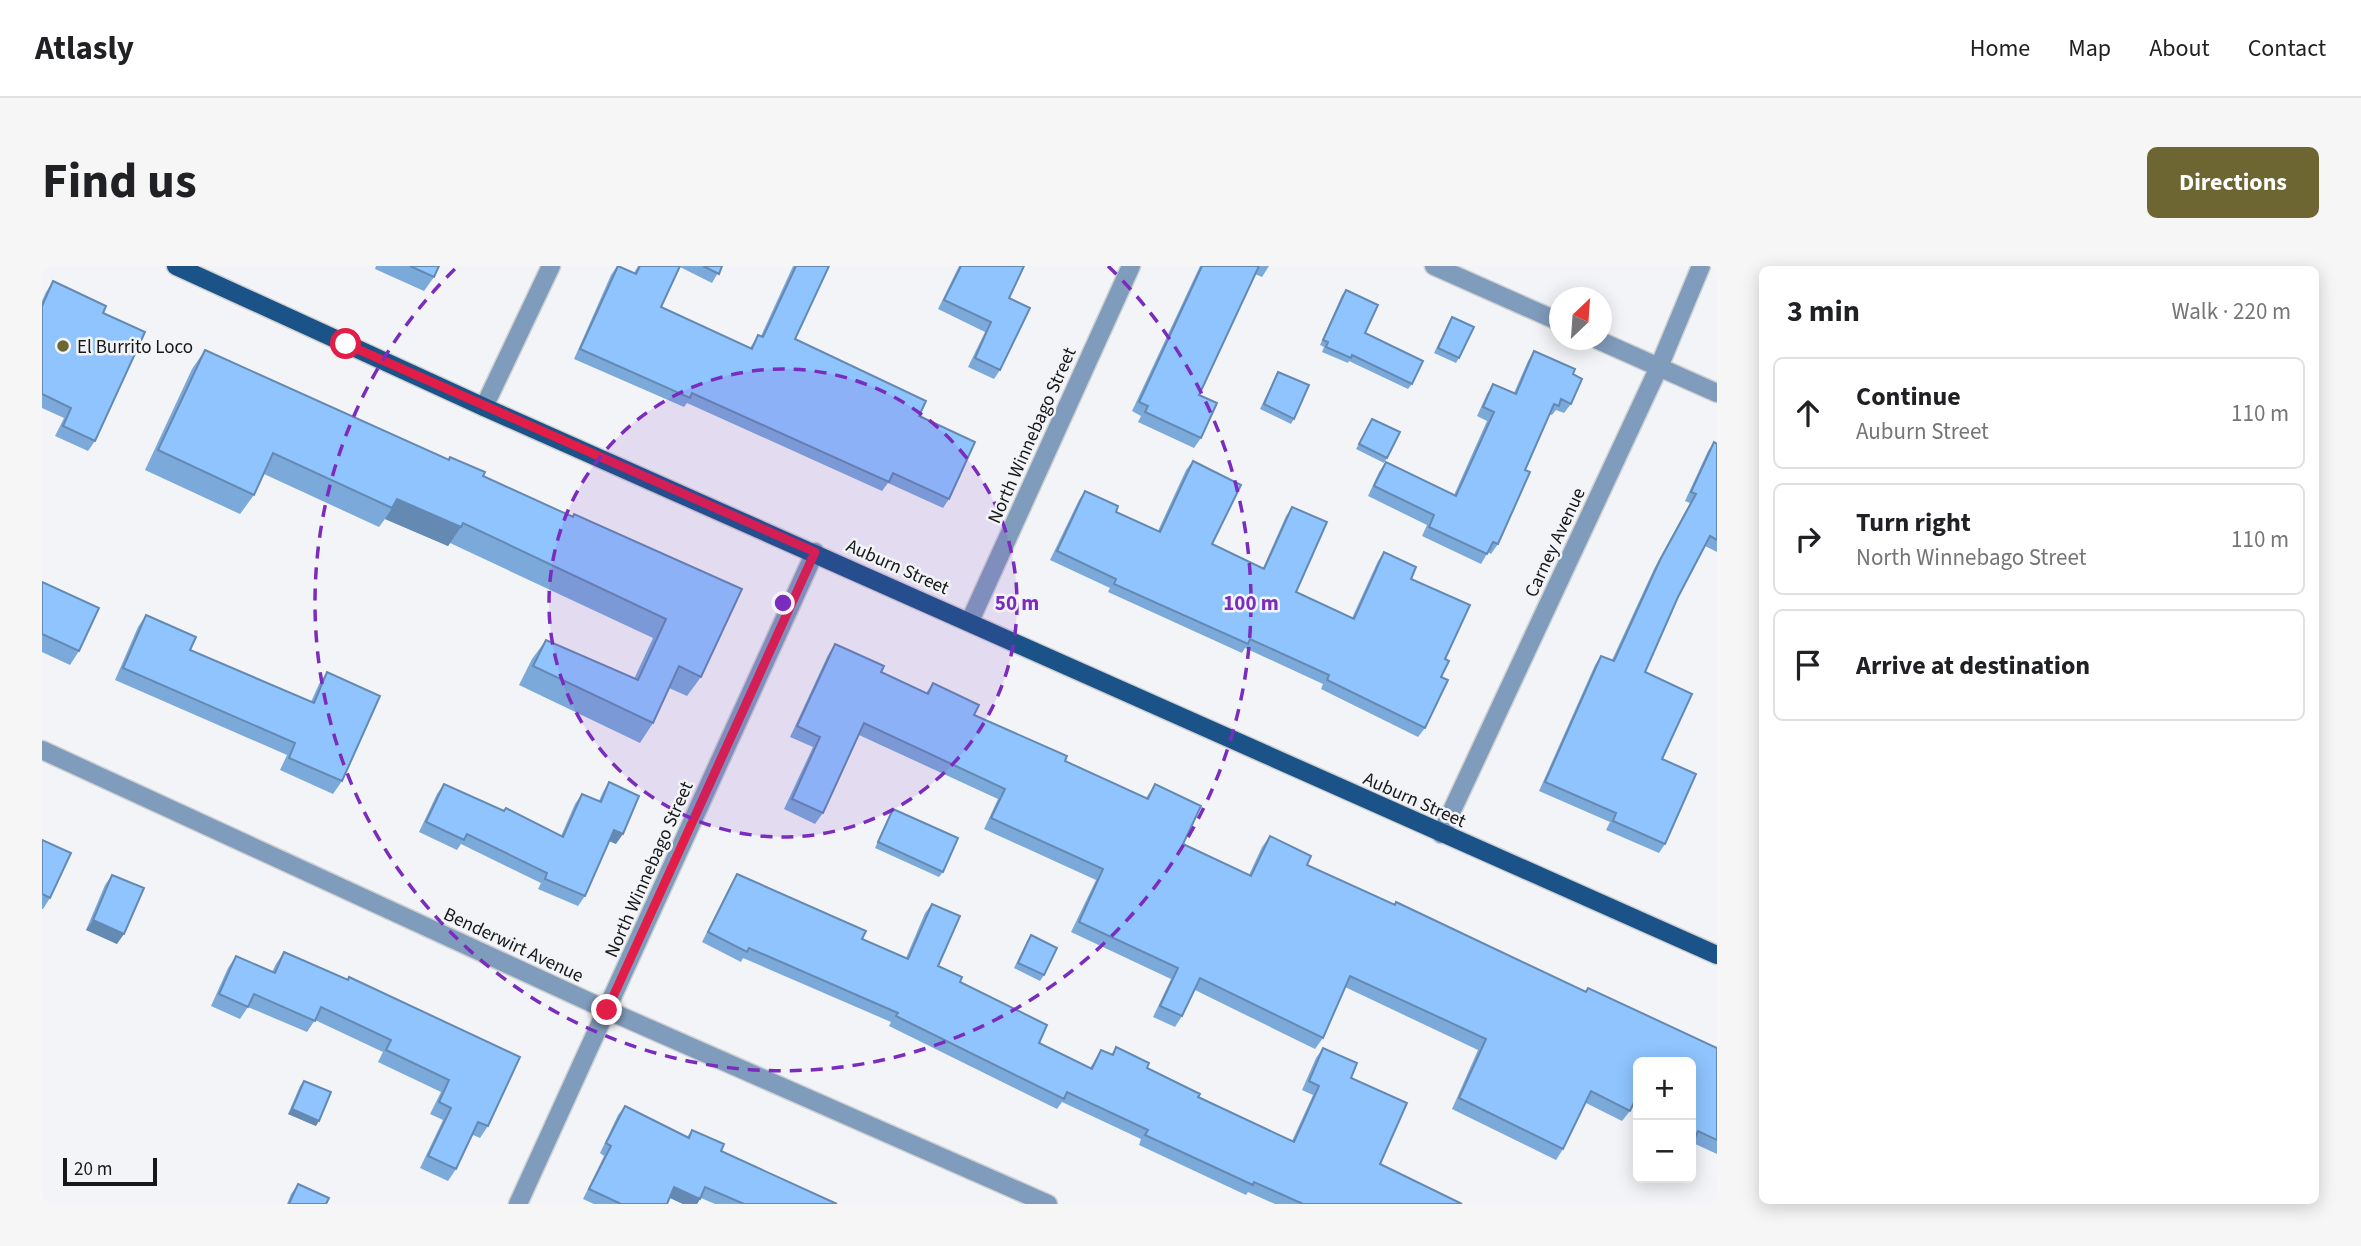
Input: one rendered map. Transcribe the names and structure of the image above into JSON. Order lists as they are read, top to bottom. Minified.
{"streets":{"main road":["Auburn Street"],"street":["North Winnebago Street","Carney Avenue","Benderwirt Avenue"]},"crossings":[["North Winnebago Street","Auburn Street"],["North Winnebago Street","Benderwirt Avenue"],["Carney Avenue","Auburn Street"]],"places":["El Burrito Loco"],"scale_bar":"20 m","north":"top right","page":{"header":"Atlasly","nav":["Home","Map","About","Contact"],"title":"Find us","buttons":"Directions","heading":["3 min","Walk · 220 m"],"list":[["Continue","Auburn Street","110 m"],["Turn right","North Winnebago Street","110 m"],"Arrive at destination"],"map_buttons":["+","−"],"scale":"20 m"},"rings":["50 m","100 m"]}
